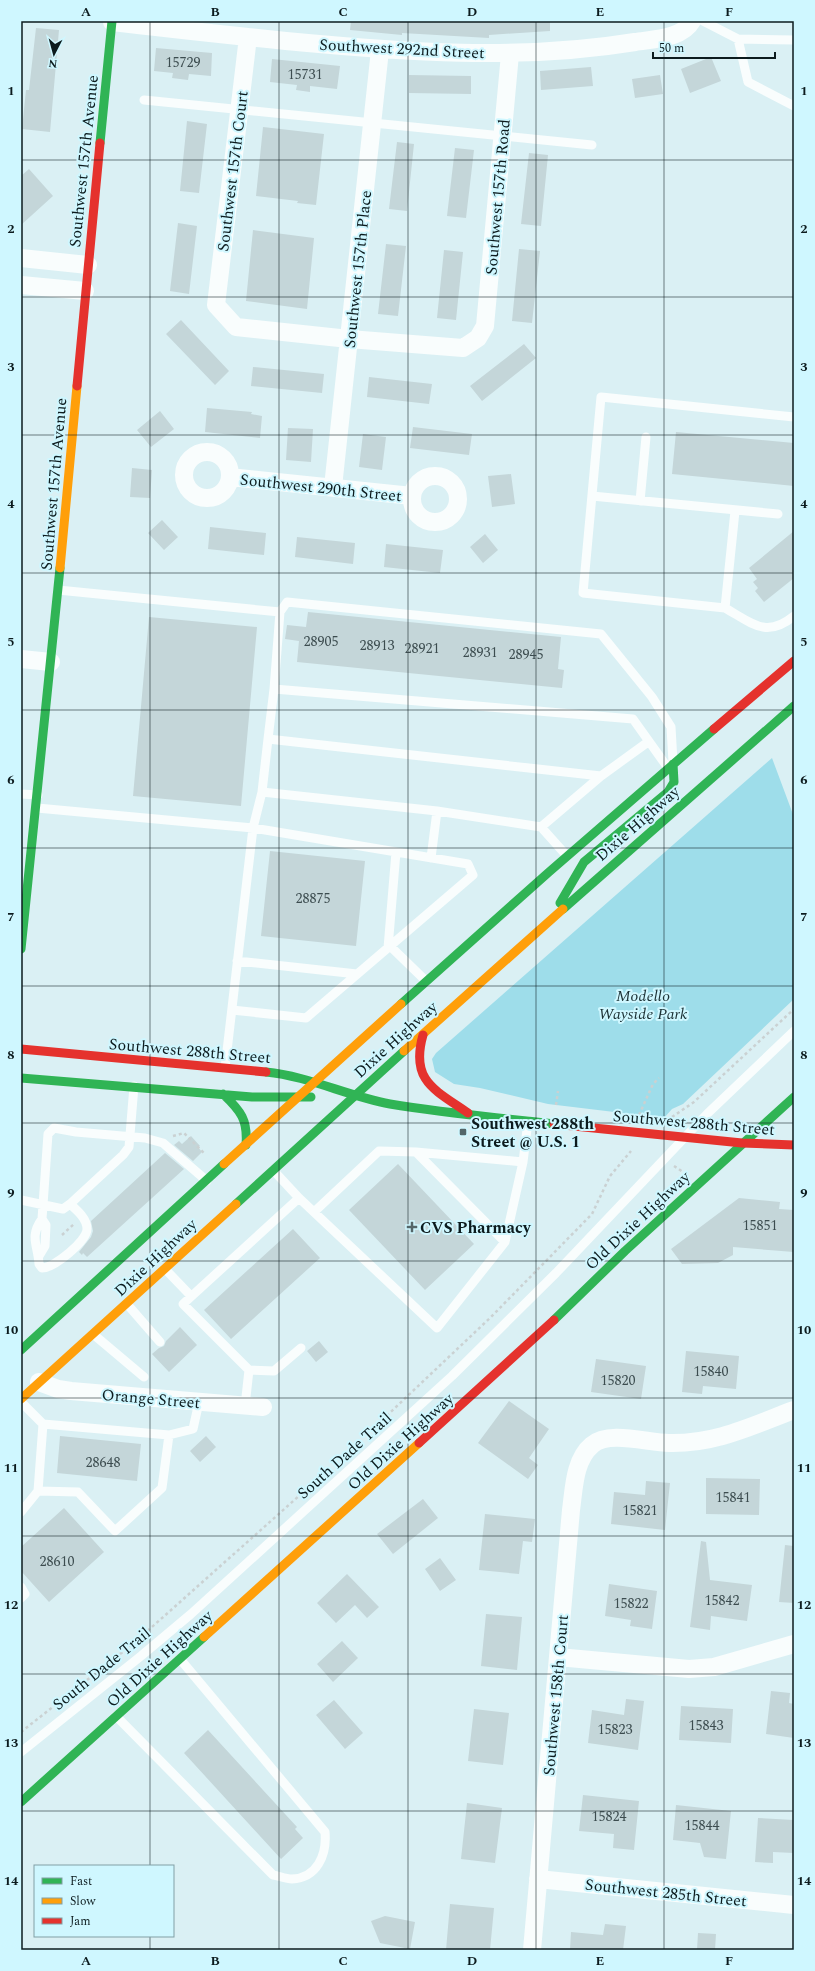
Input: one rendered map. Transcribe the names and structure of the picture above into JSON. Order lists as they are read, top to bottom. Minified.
{"streets":{"main road":["Southwest 157th Avenue","Dixie Highway","Southwest 288th Street","Old Dixie Highway"],"street":["Southwest 292nd Street","Southwest 157th Court","Southwest 157th Road","Southwest 157th Place","Southwest 290th Street","Orange Street","Southwest 158th Court","Southwest 285th Street"],"path":["South Dade Trail"]},"crossings":[["Southwest 292nd Street","Southwest 157th Avenue"],["Southwest 292nd Street","Southwest 157th Court"],["Southwest 292nd Street","Southwest 157th Road"],["Southwest 292nd Street","Southwest 157th Place"],["Southwest 157th Court","Southwest 157th Road"],["Southwest 157th Court","Southwest 157th Place"],["Southwest 157th Road","Southwest 157th Place"],["Southwest 157th Place","Southwest 290th Street"],["Dixie Highway","Southwest 288th Street"],["Dixie Highway","Orange Street"],["Southwest 288th Street","Old Dixie Highway"],["Southwest 158th Court","Southwest 285th Street"]],"parks":["Modello Wayside Park"],"places":{"transit":["Southwest 288th Street @ U.S. 1"],"health":["CVS Pharmacy"]},"house_numbers":["15729","15731","28905","28913","28921","28931","28945","28875","15851","15840","15820","28648","15841","15821","28610","15842","15822","15843","15823","15824","15844"],"legend":["Fast","Slow","Jam"],"scale_bar":"50 m","north":"bottom","grid":{"columns":["A","B","C","D","E","F"],"rows":["1","2","3","4","5","6","7","8","9","10","11","12","13","14"]}}
